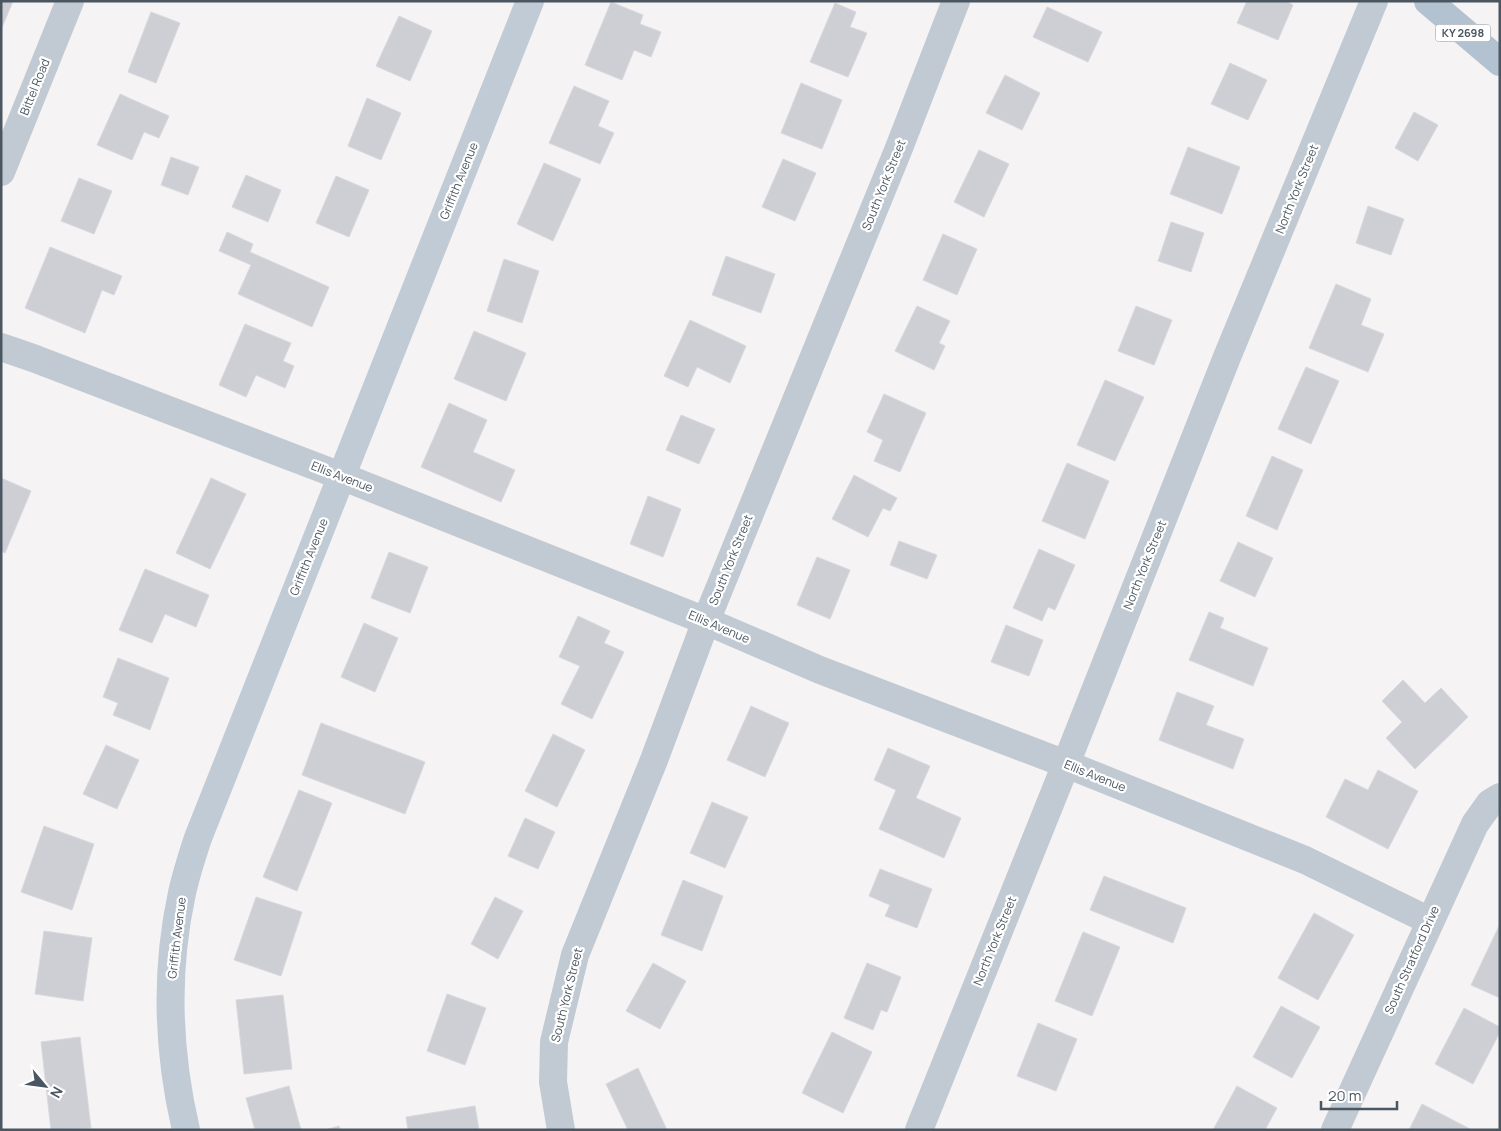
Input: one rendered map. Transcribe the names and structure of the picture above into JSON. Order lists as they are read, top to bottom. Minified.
{"streets":{"main road":["KY 2698"],"street":["Bittel Road","Griffith Avenue","South York Street","North York Street","Ellis Avenue","South Stratford Drive"]},"crossings":[["Griffith Avenue","Ellis Avenue"],["South York Street","Ellis Avenue"],["North York Street","Ellis Avenue"],["Ellis Avenue","South Stratford Drive"]],"scale_bar":"20 m","north":"bottom right"}
